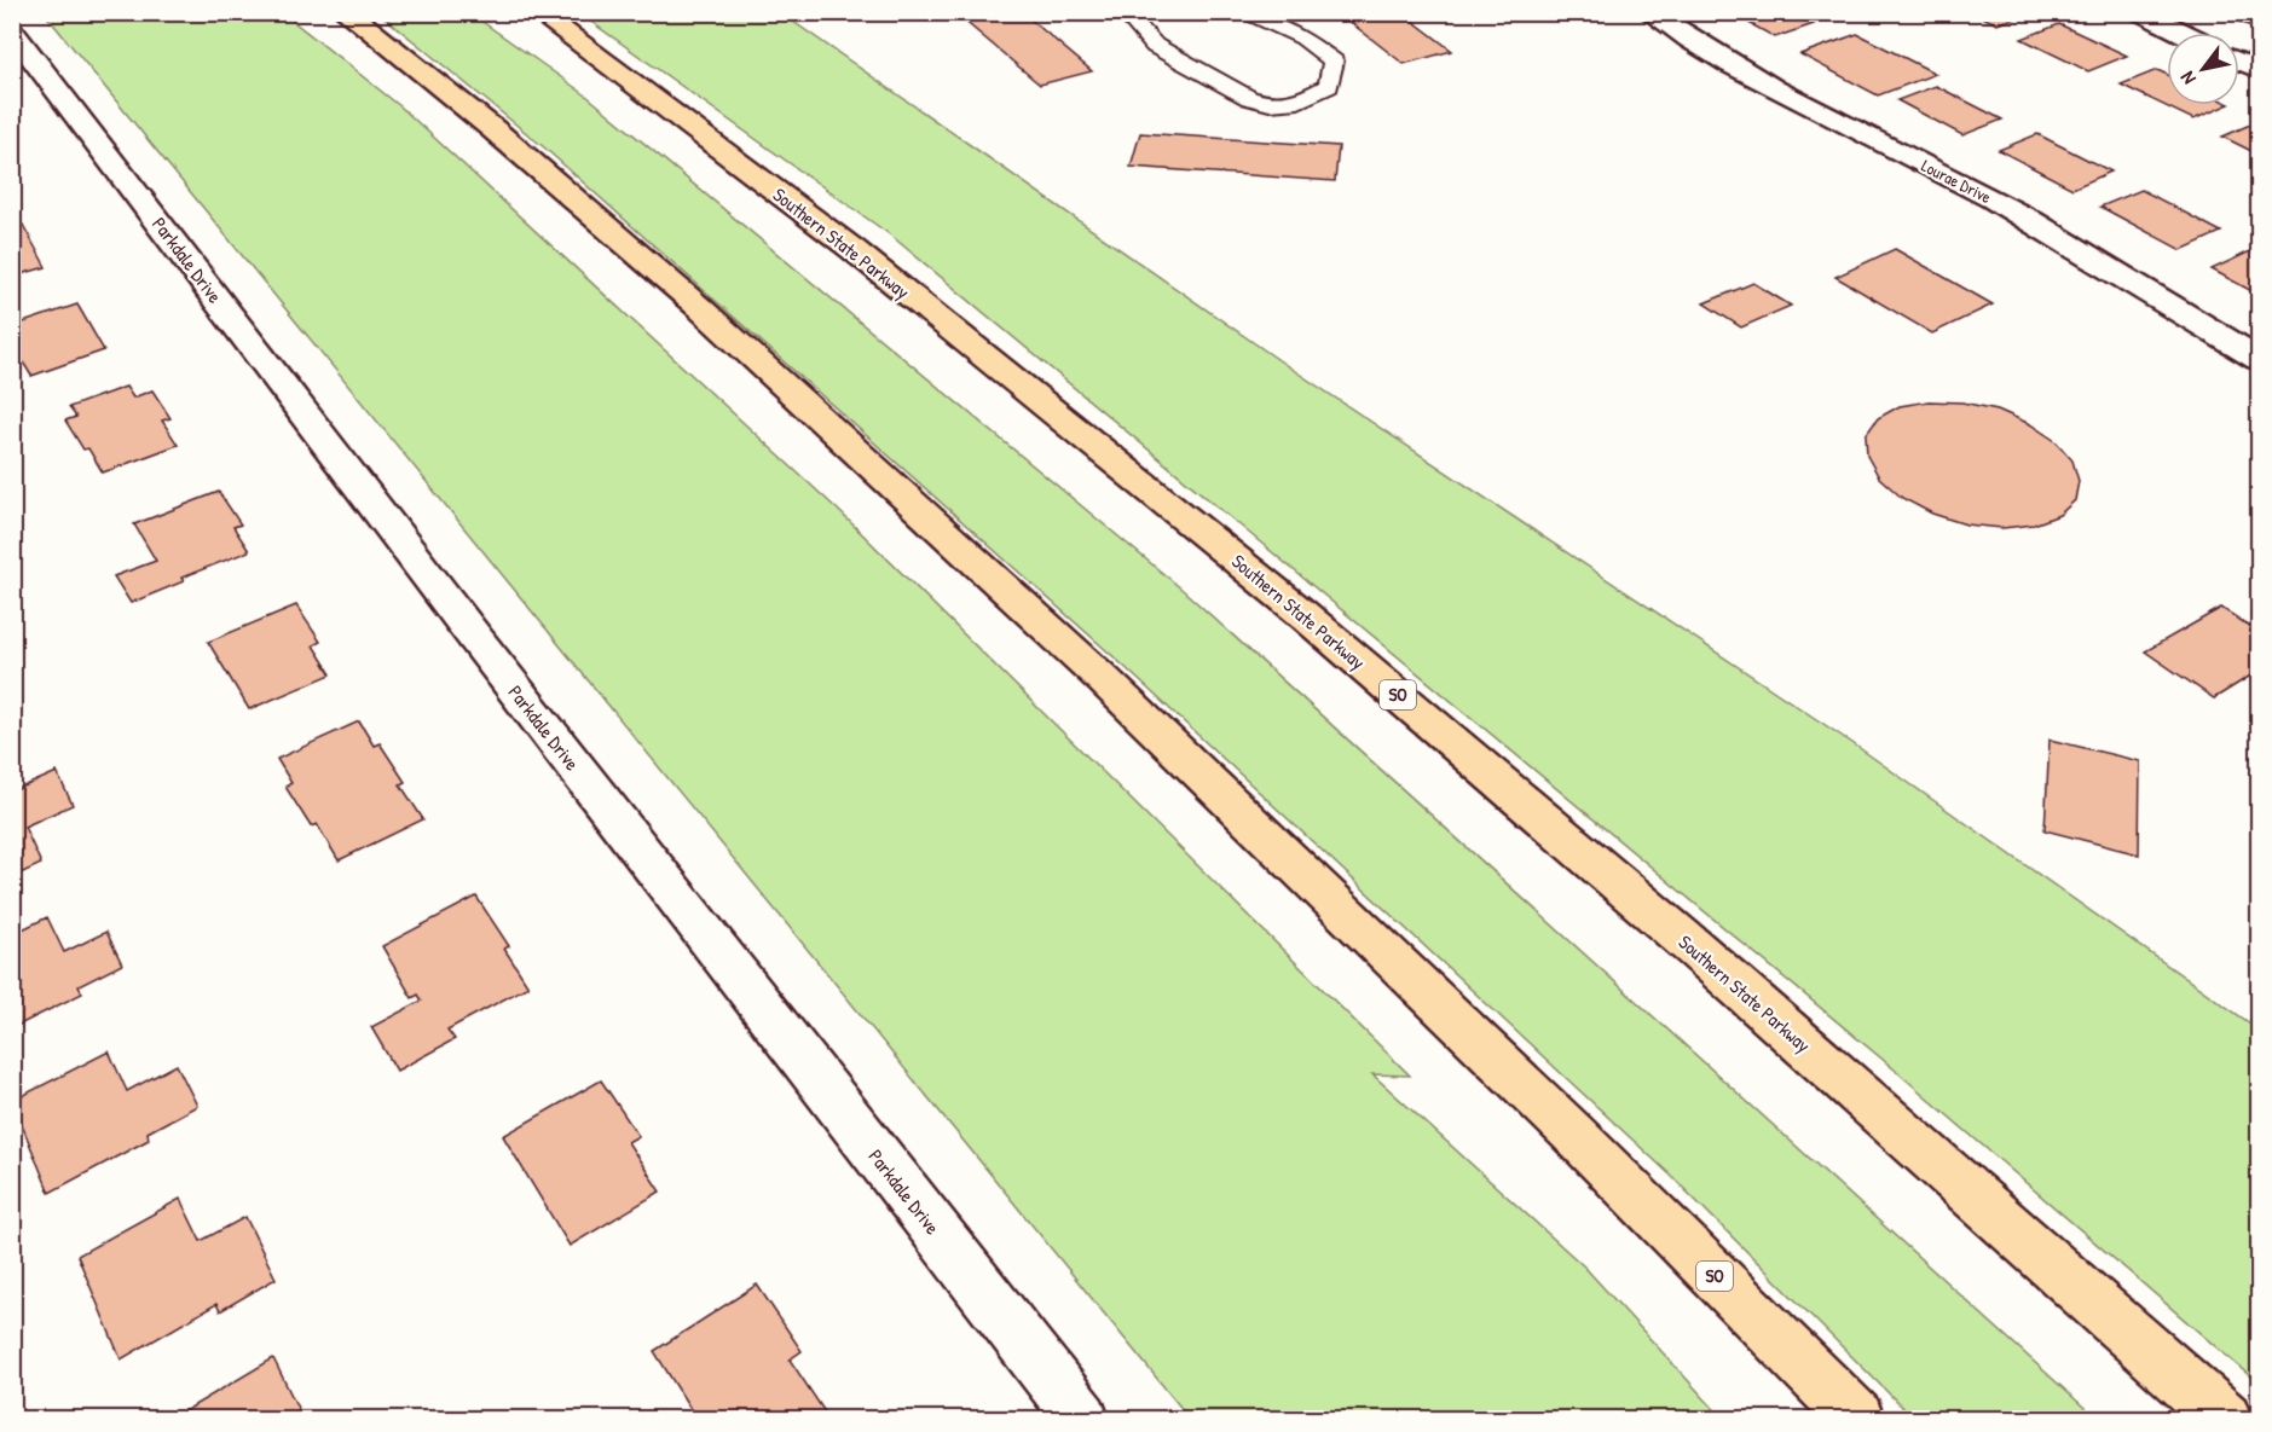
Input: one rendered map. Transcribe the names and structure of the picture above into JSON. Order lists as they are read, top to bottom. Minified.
{"streets":{"highway":["Southern State Parkway","SO"],"street":["Lourae Drive","Parkdale Drive"]},"north":"bottom left"}
